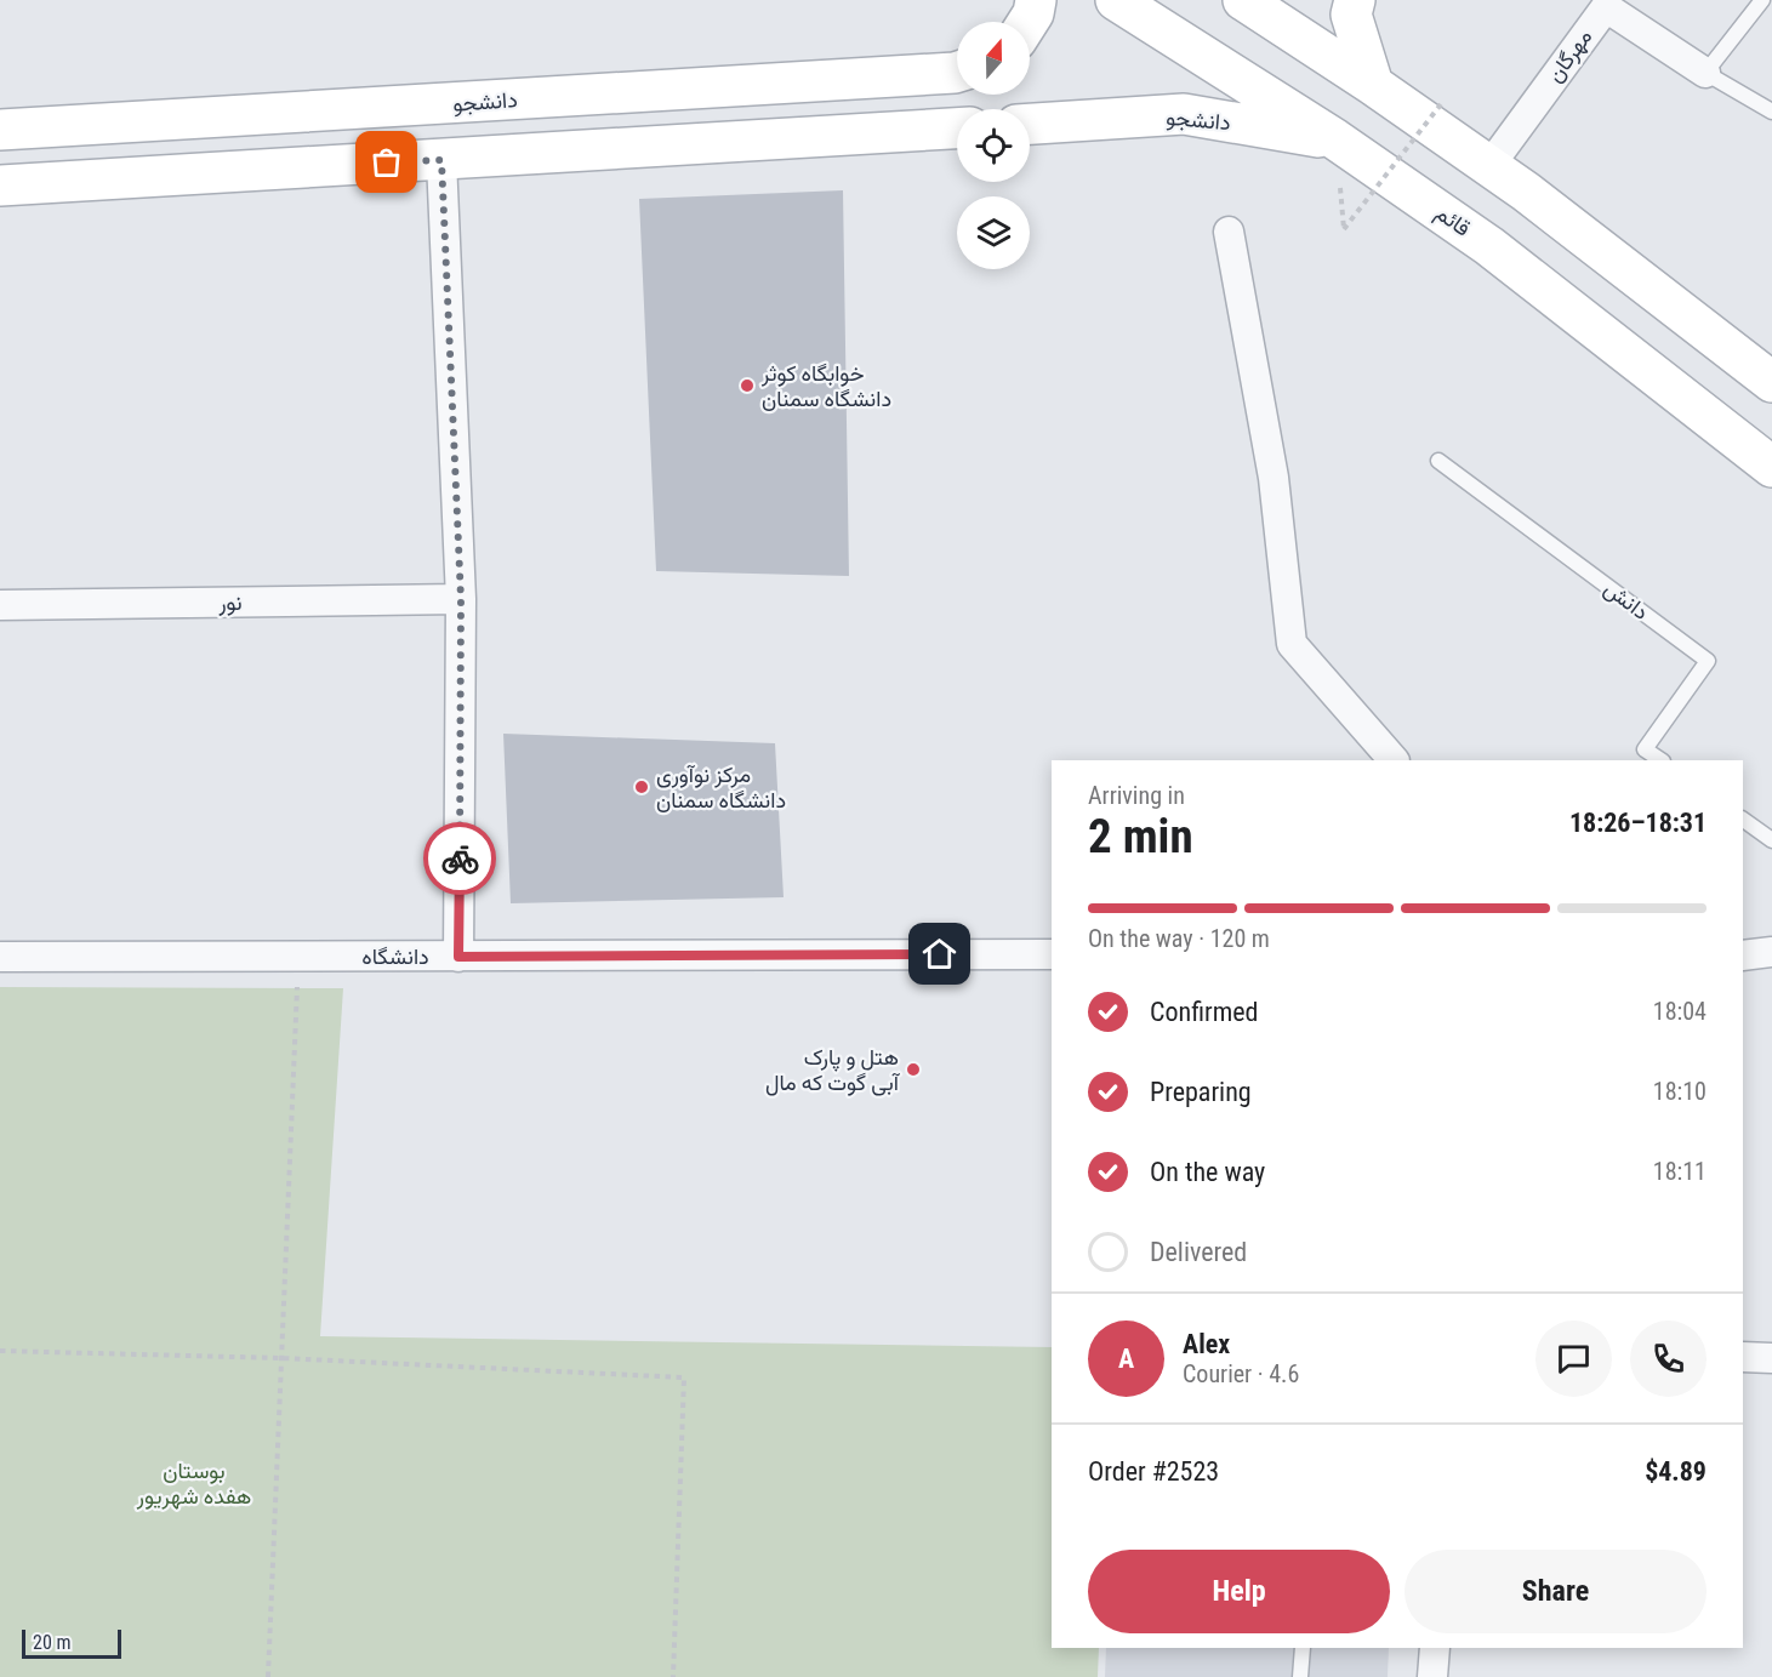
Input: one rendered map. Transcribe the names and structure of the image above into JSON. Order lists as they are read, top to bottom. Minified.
{"streets":{"main road":["دانشجو","قائم"],"street":["مهرگان","نور","دانشگاه"],"lane":["دانش"]},"crossings":[["دانشجو","قائم"]],"parks":["بوستان هفده شهریور"],"places":["خوابگاه کوثر دانشگاه سمنان","مرکز نوآوری دانشگاه سمنان","هتل و پارک آبی گوت که مال"],"scale_bar":"20 m","north":"top","page":{"heading":["2 min","Arriving in","18:26–18:31"],"panel":["Alex","Courier · 4.6","Order #2523","$4.89"],"bar":"On the way · 120 m","list":[["Confirmed","18:04"],["Preparing","18:10"],["On the way","18:11"],"Delivered"],"round":"A","buttons":["Help","Share"],"scale":"20 m"}}
